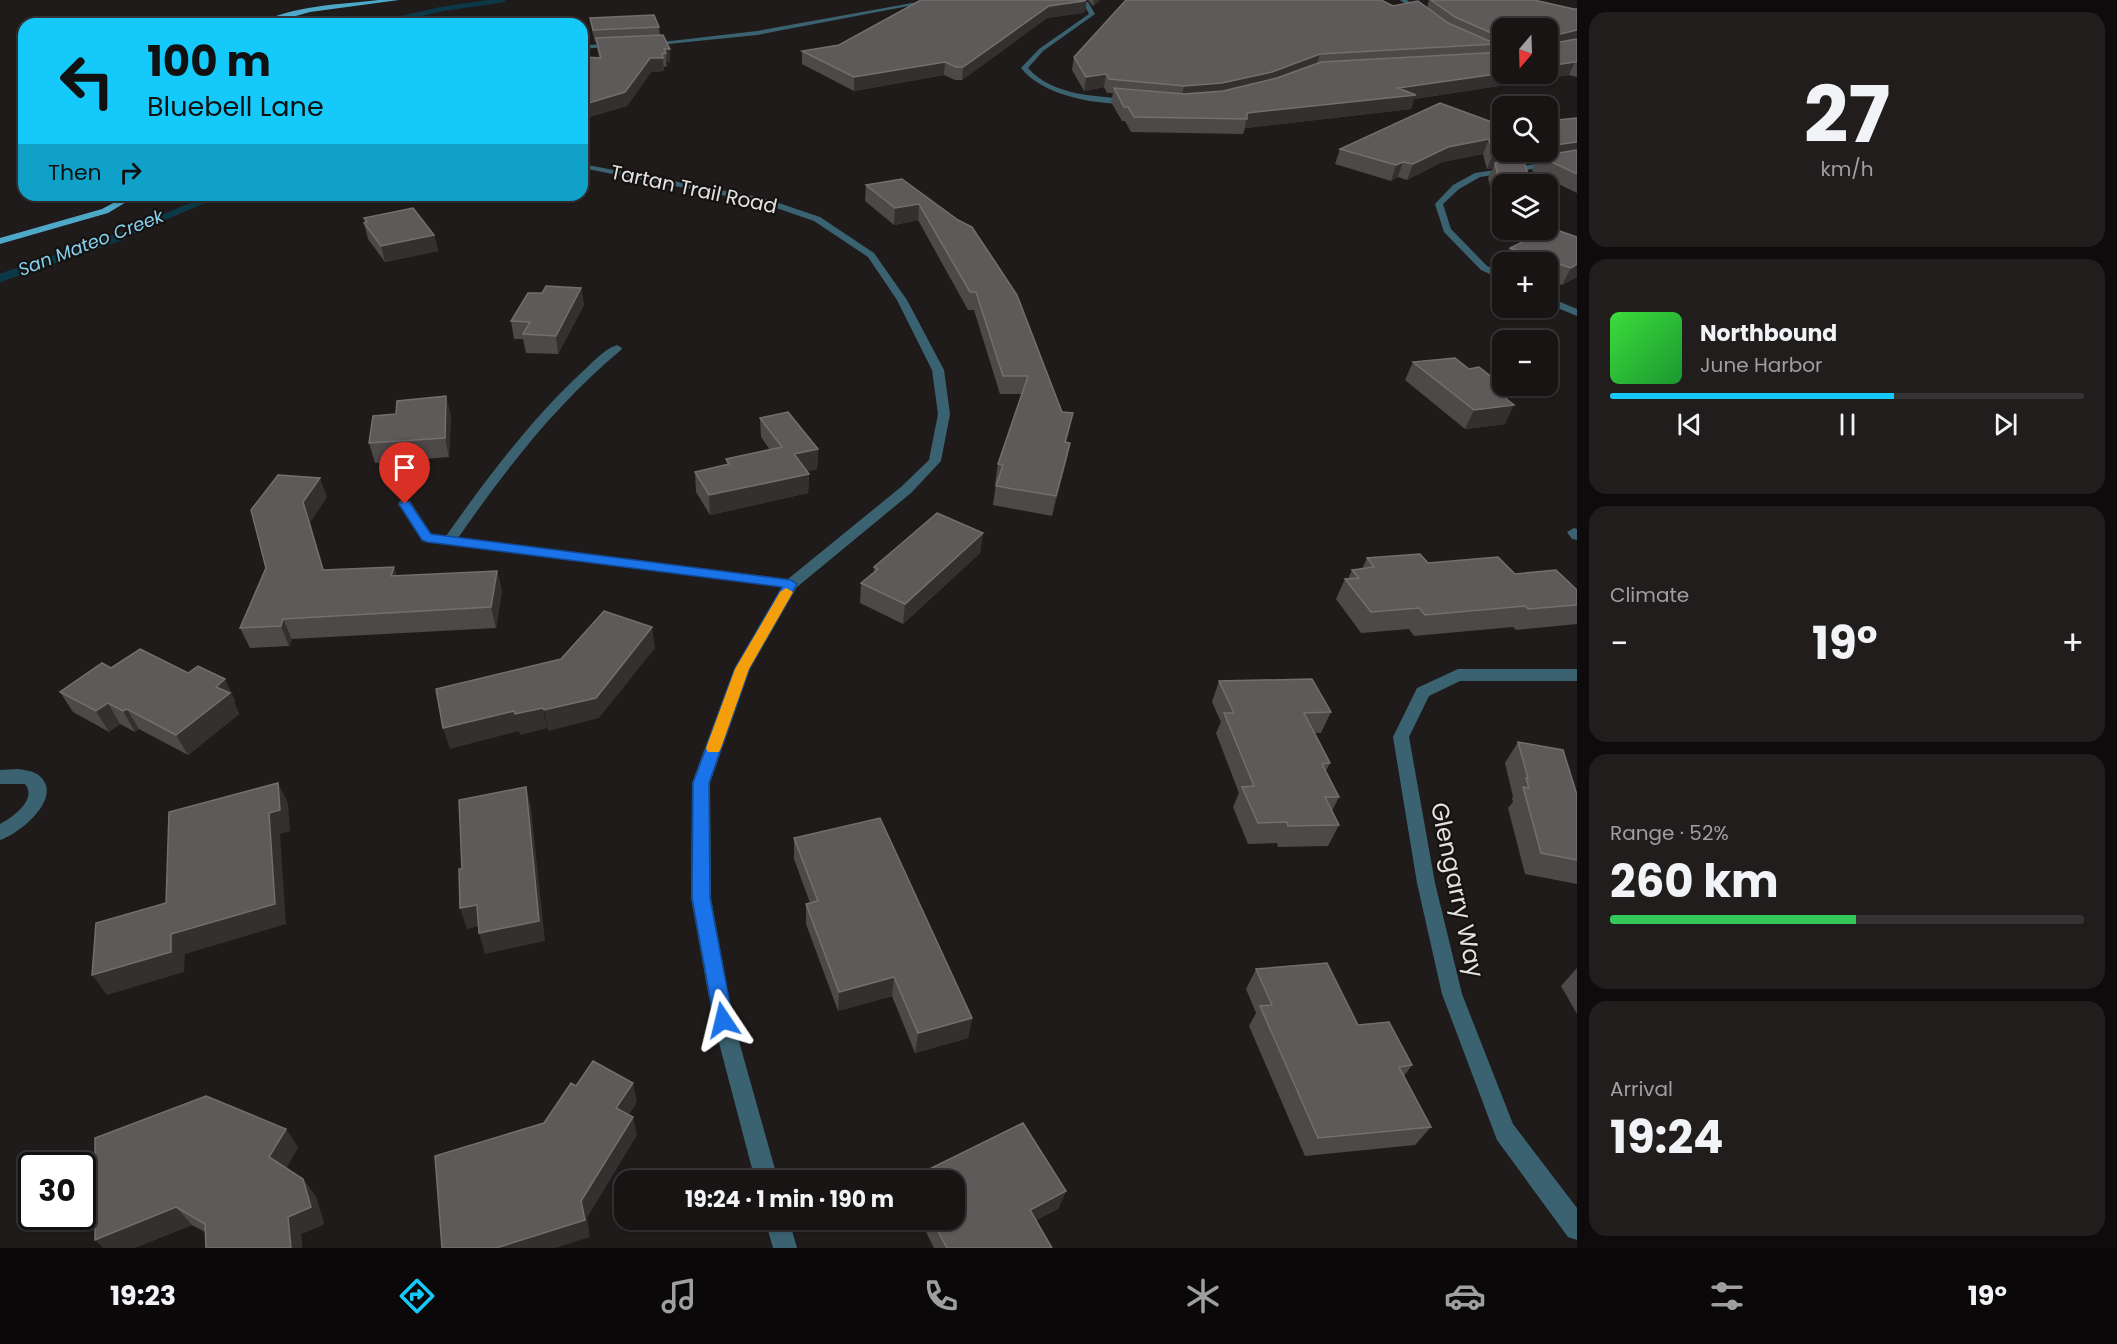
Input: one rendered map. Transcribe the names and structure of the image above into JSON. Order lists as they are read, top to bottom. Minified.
{"streets":{"street":["Tartan Trail Road","Glengarry Way"]},"water":["San Mateo Creek"],"north":"bottom","page":{"tile":[["27","km/h"],"Climate",["Range · 52%","260 km"],["Arrival","19:24"]],"map_buttons":["+","−"],"turn":["100 m","Bluebell Lane"],"then":"Then","song":["Northbound","June Harbor"],"heat":["−","19°","+"],"limit":"30","trip":"19:24 · 1 min · 190 m","tabs":["19:23","19°"]}}
